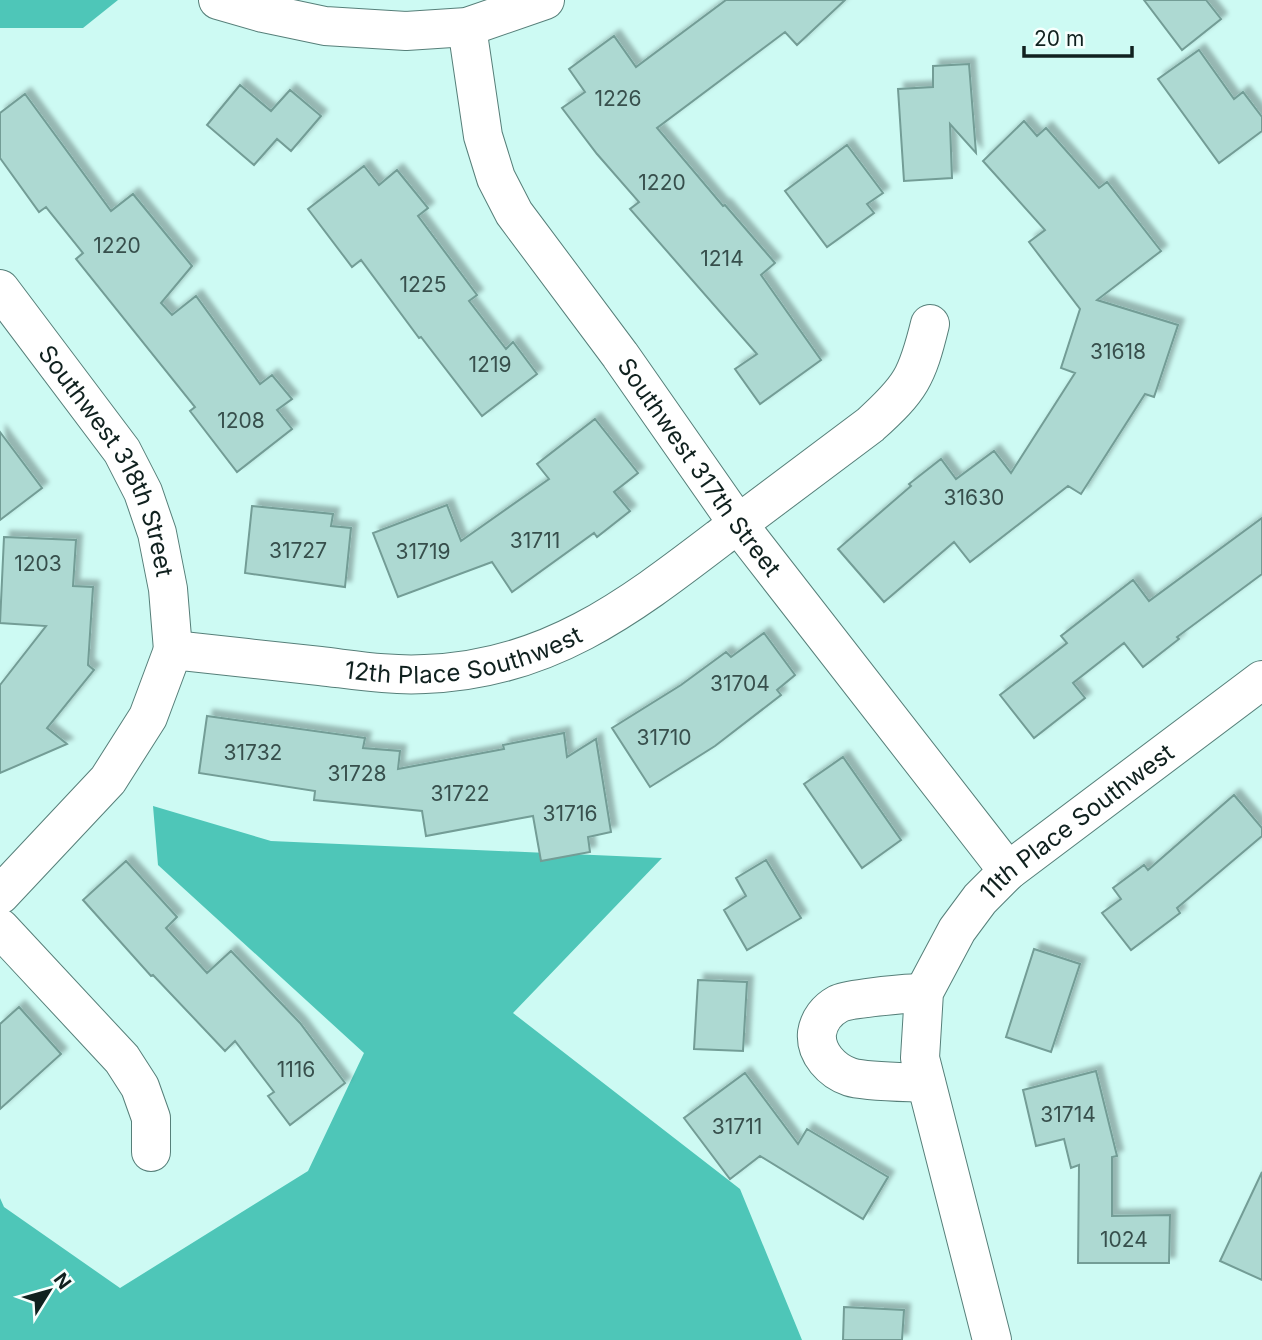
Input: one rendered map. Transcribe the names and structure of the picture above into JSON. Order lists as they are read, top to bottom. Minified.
{"streets":{"street":["Southwest 318th Street","Southwest 317th Street","12th Place Southwest","11th Place Southwest"]},"crossings":[["Southwest 318th Street","12th Place Southwest"],["Southwest 317th Street","12th Place Southwest"],["Southwest 317th Street","11th Place Southwest"]],"house_numbers":["1226","1220","1220","1214","1225","31618","1219","1208","31630","31711","31727","31719","1203","31704","31710","31732","31728","31722","31716","1116","31714","31711","1024"],"scale_bar":"20 m","north":"top right"}
